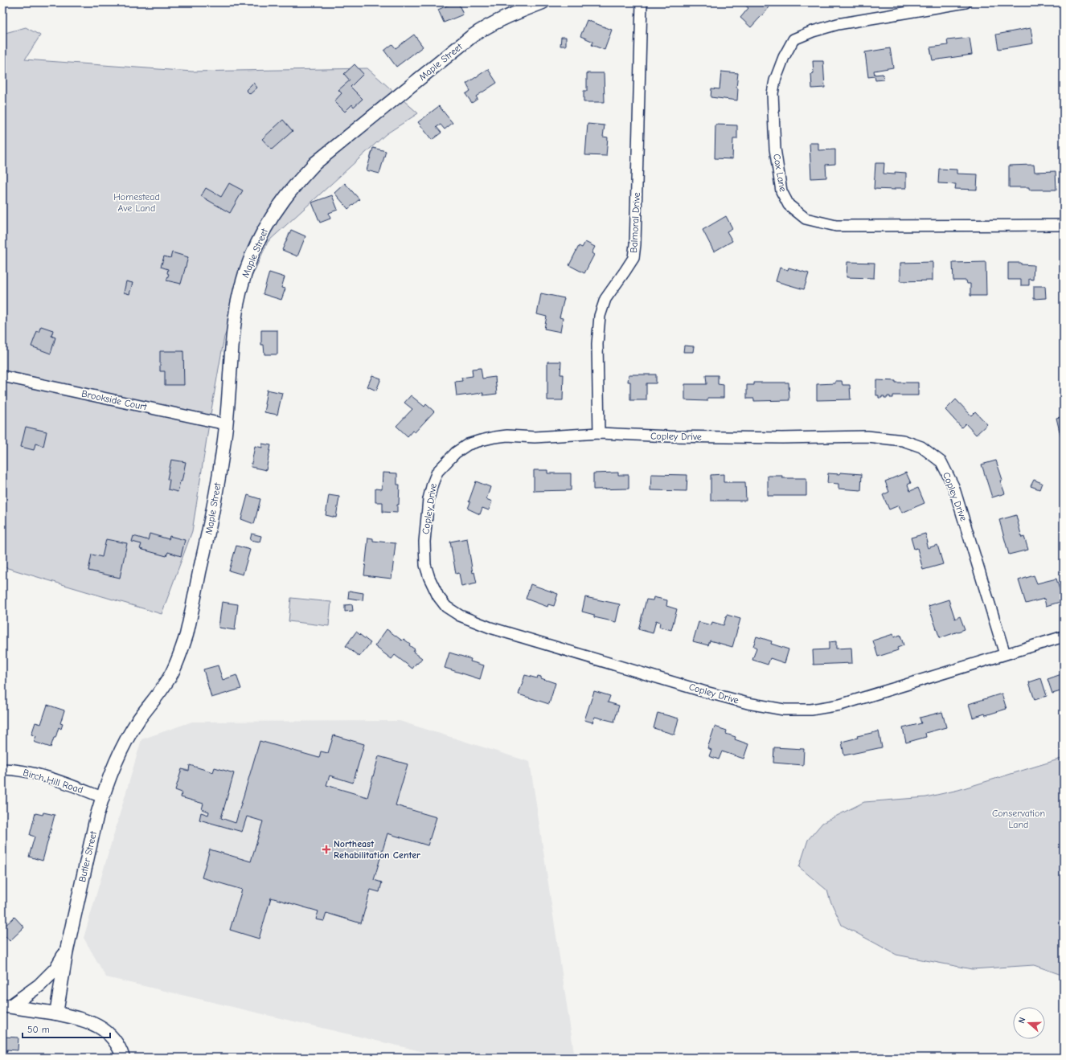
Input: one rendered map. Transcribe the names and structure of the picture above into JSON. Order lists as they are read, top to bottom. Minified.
{"streets":{"street":["Maple Street","Cox Lane","Balmoral Drive","Brookside Court","Copley Drive","Birch Hill Road","Butler Street"]},"crossings":[["Maple Street","Brookside Court"],["Maple Street","Butler Street"],["Balmoral Drive","Copley Drive"],["Birch Hill Road","Butler Street"]],"parks":["Homestead Ave Land","Conservation Land"],"places":{"health":["Northeast Rehabilitation Center"]},"scale_bar":"50 m","north":"left"}
